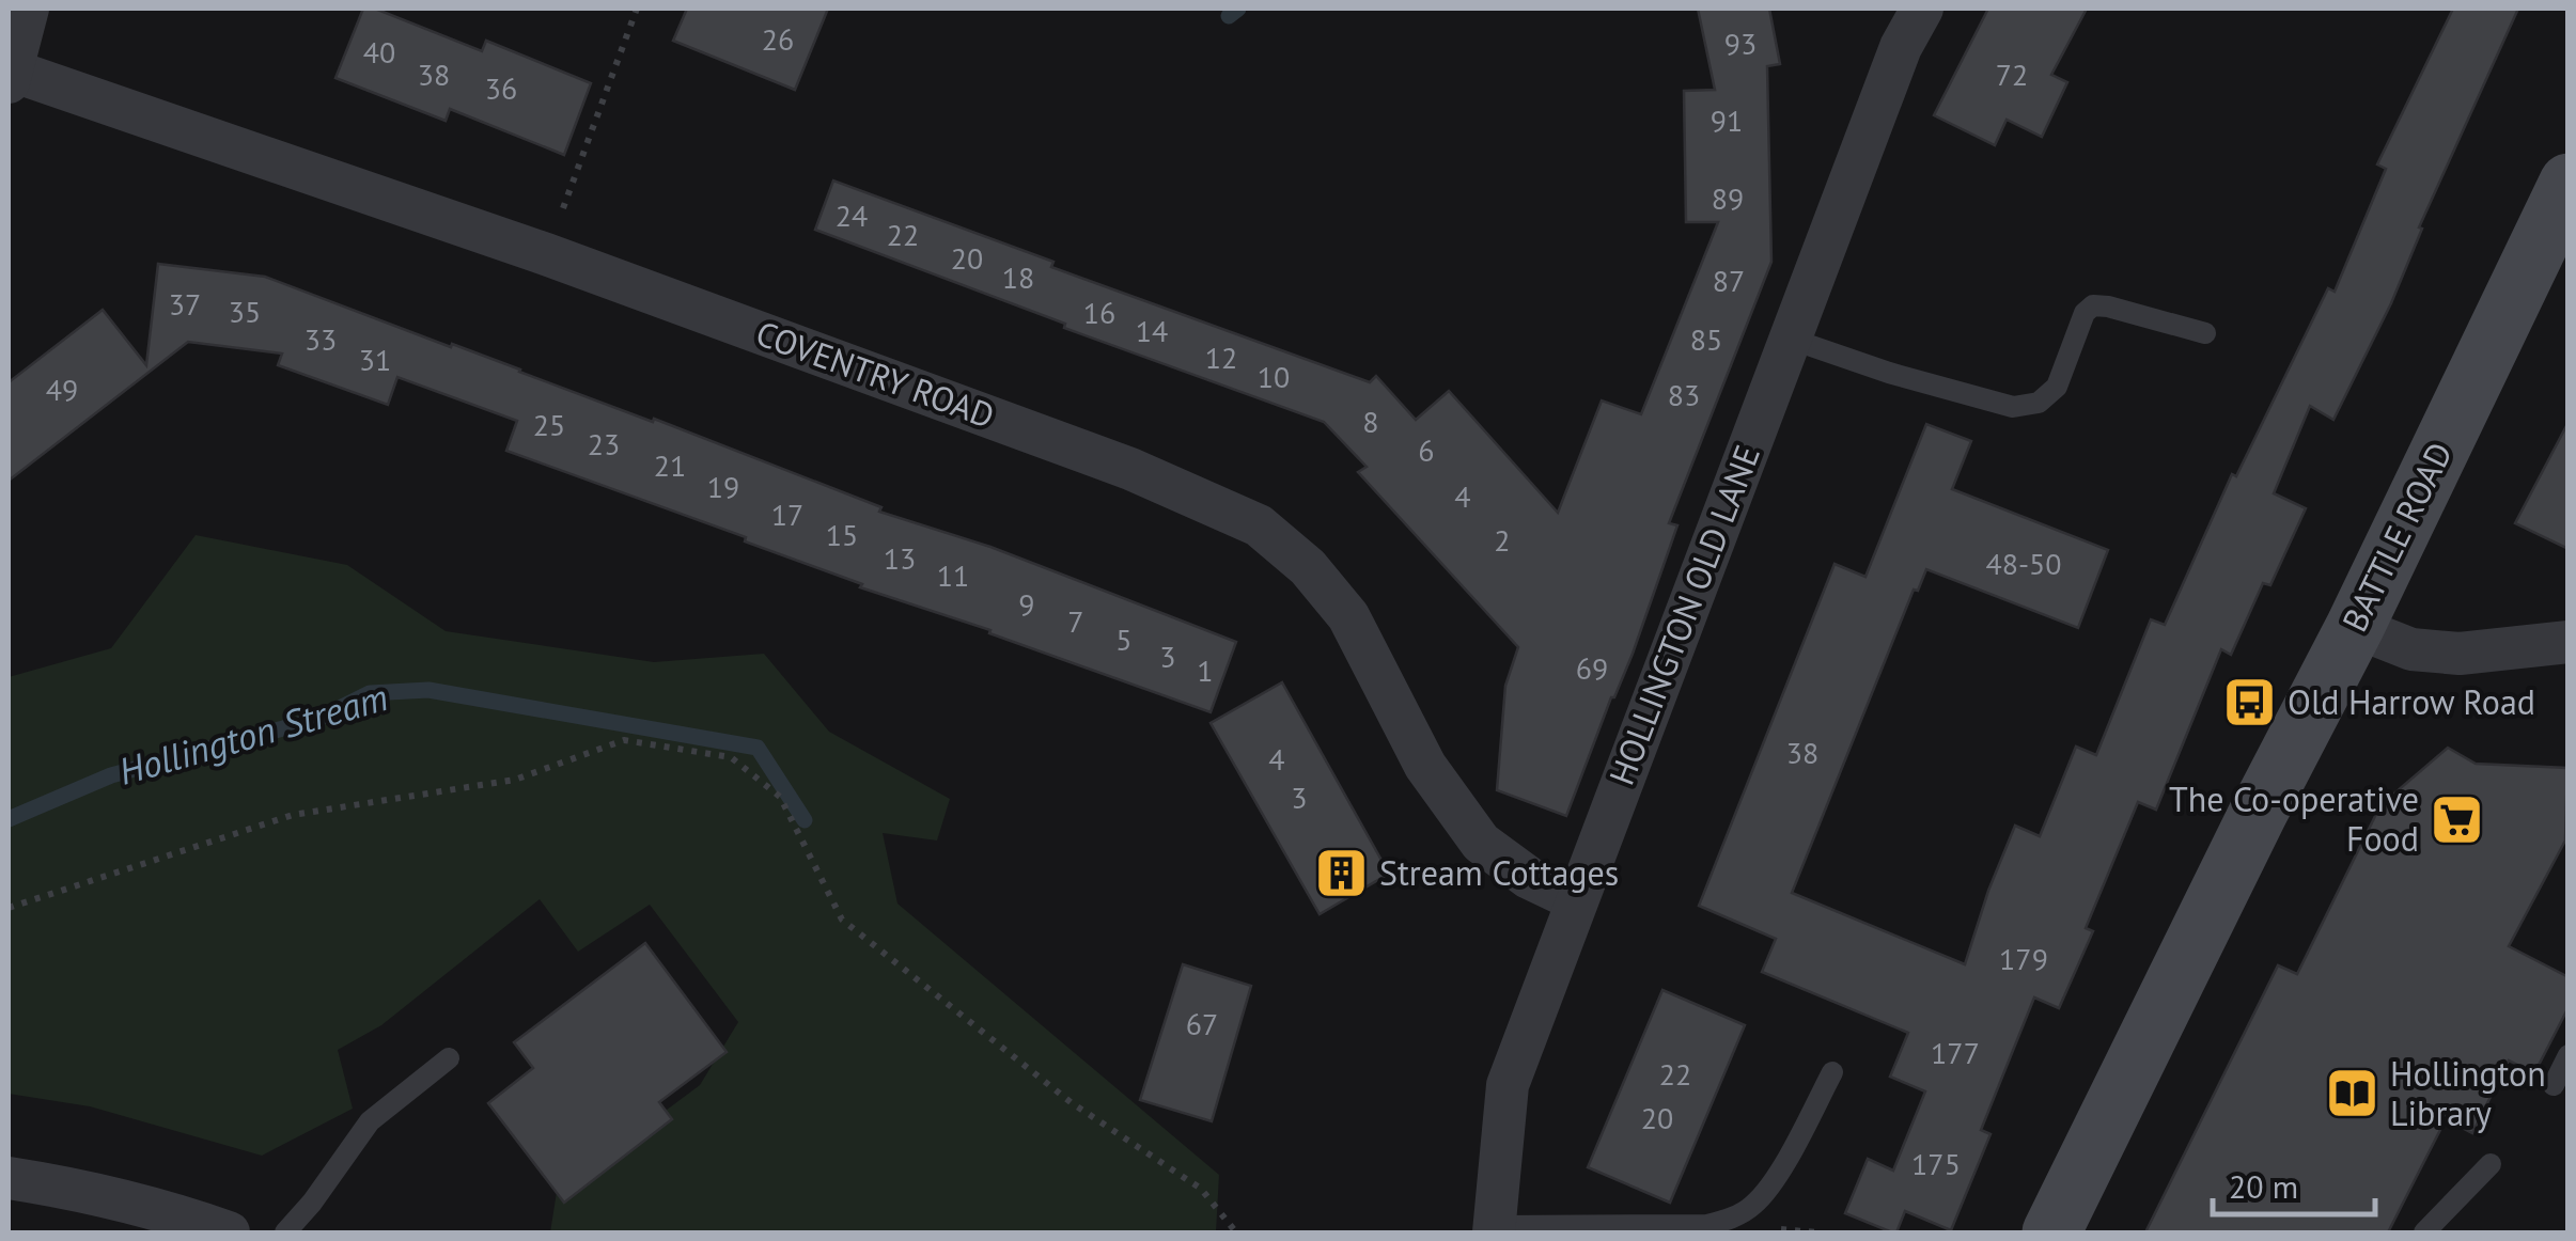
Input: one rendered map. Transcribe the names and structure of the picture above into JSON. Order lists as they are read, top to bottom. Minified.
{"streets":{"main road":["BATTLE ROAD"],"street":["COVENTRY ROAD","HOLLINGTON OLD LANE"]},"crossings":[["COVENTRY ROAD","HOLLINGTON OLD LANE"]],"water":["Hollington Stream"],"places":{"bus stop":["Old Harrow Road"],"supermarket":["The Co-operative Food"],"building":["Stream Cottages"],"library":["Hollington Library"]},"house_numbers":["26","93","40","38","72","36","91","89","24","22","20","18","87","37","35","16","14","33","85","12","31","10","49","83","8","25","23","6","21","19","4","17","15","2","13","48-50","11","9","7","5","3","69","1","38","4","3","179","67","177","22","20","175"],"scale_bar":"20 m"}
